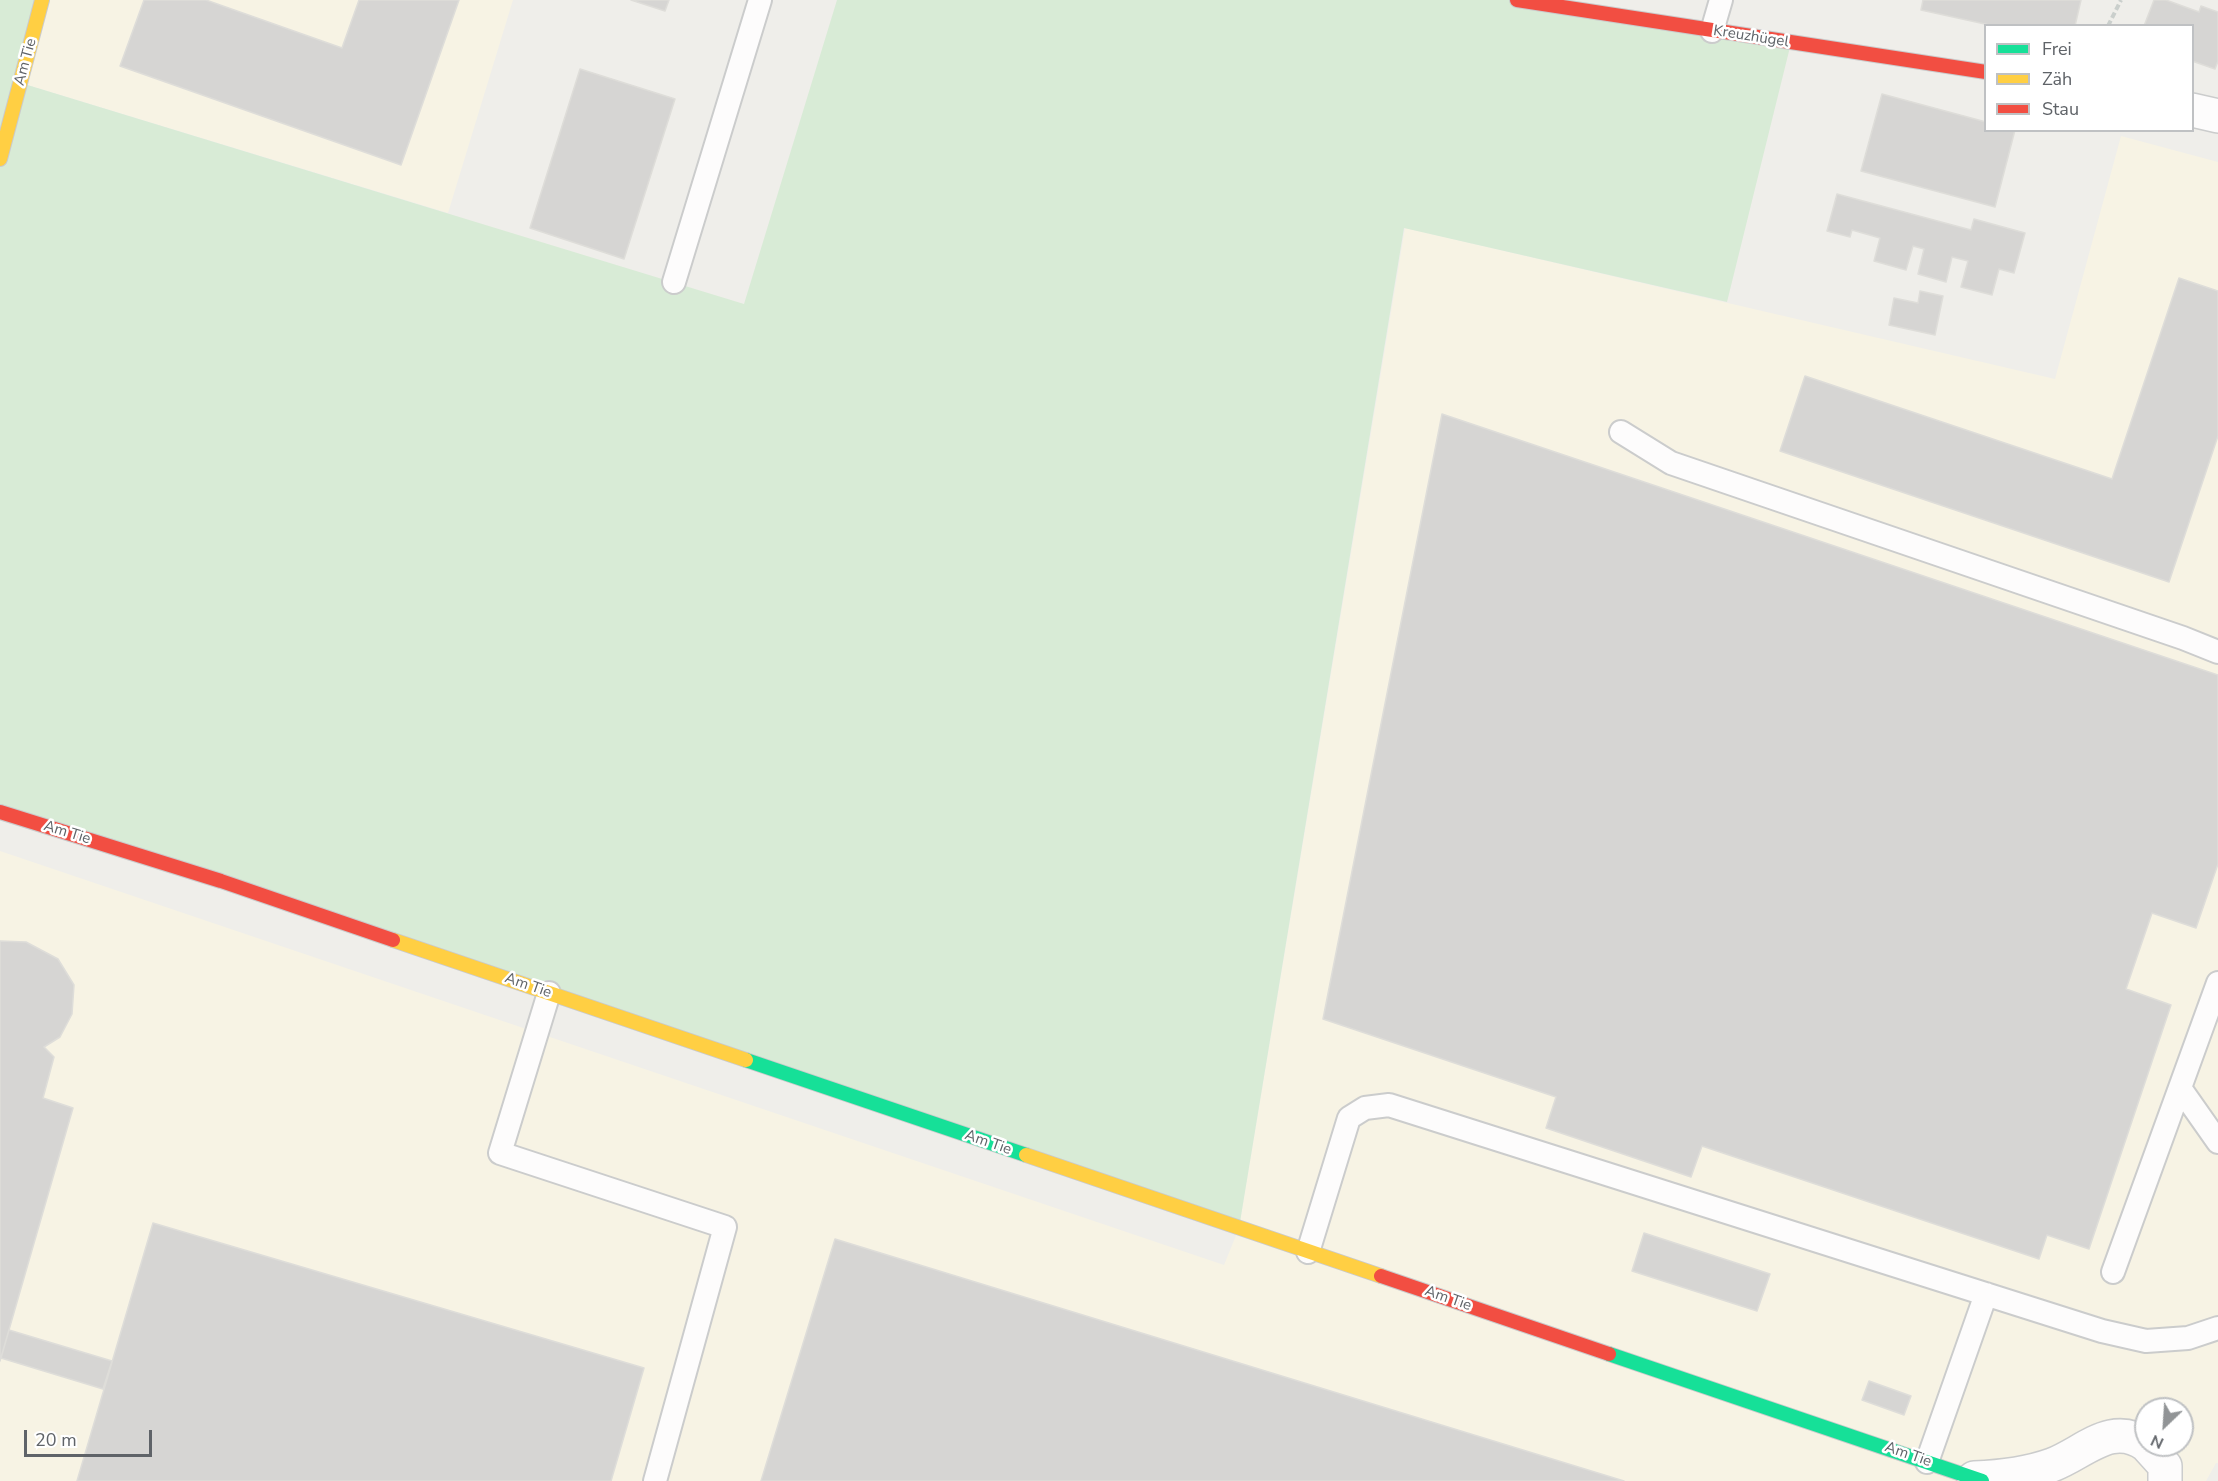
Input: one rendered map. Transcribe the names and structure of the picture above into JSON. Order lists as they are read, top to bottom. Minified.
{"streets":{"street":["Kreuzhügel","Am Tie"]},"legend":["Frei","Zäh","Stau"],"scale_bar":"20 m","north":"bottom left"}
